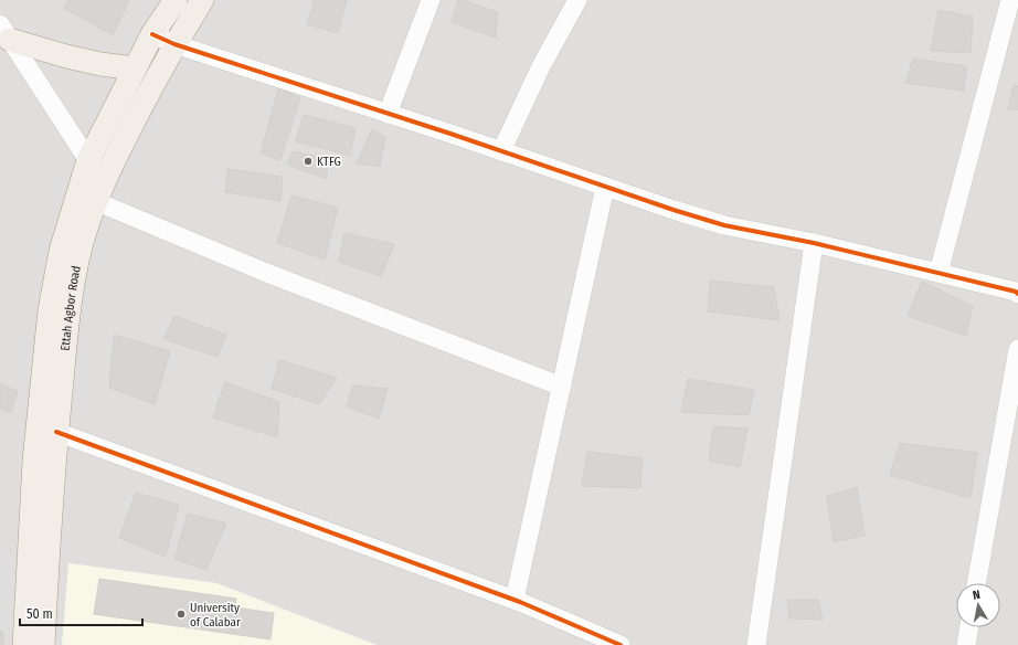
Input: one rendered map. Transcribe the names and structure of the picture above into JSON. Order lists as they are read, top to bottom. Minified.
{"streets":{"main road":["Ettah Agbor Road"]},"places":["KTFG","University of Calabar"],"scale_bar":"50 m","north":"top"}
